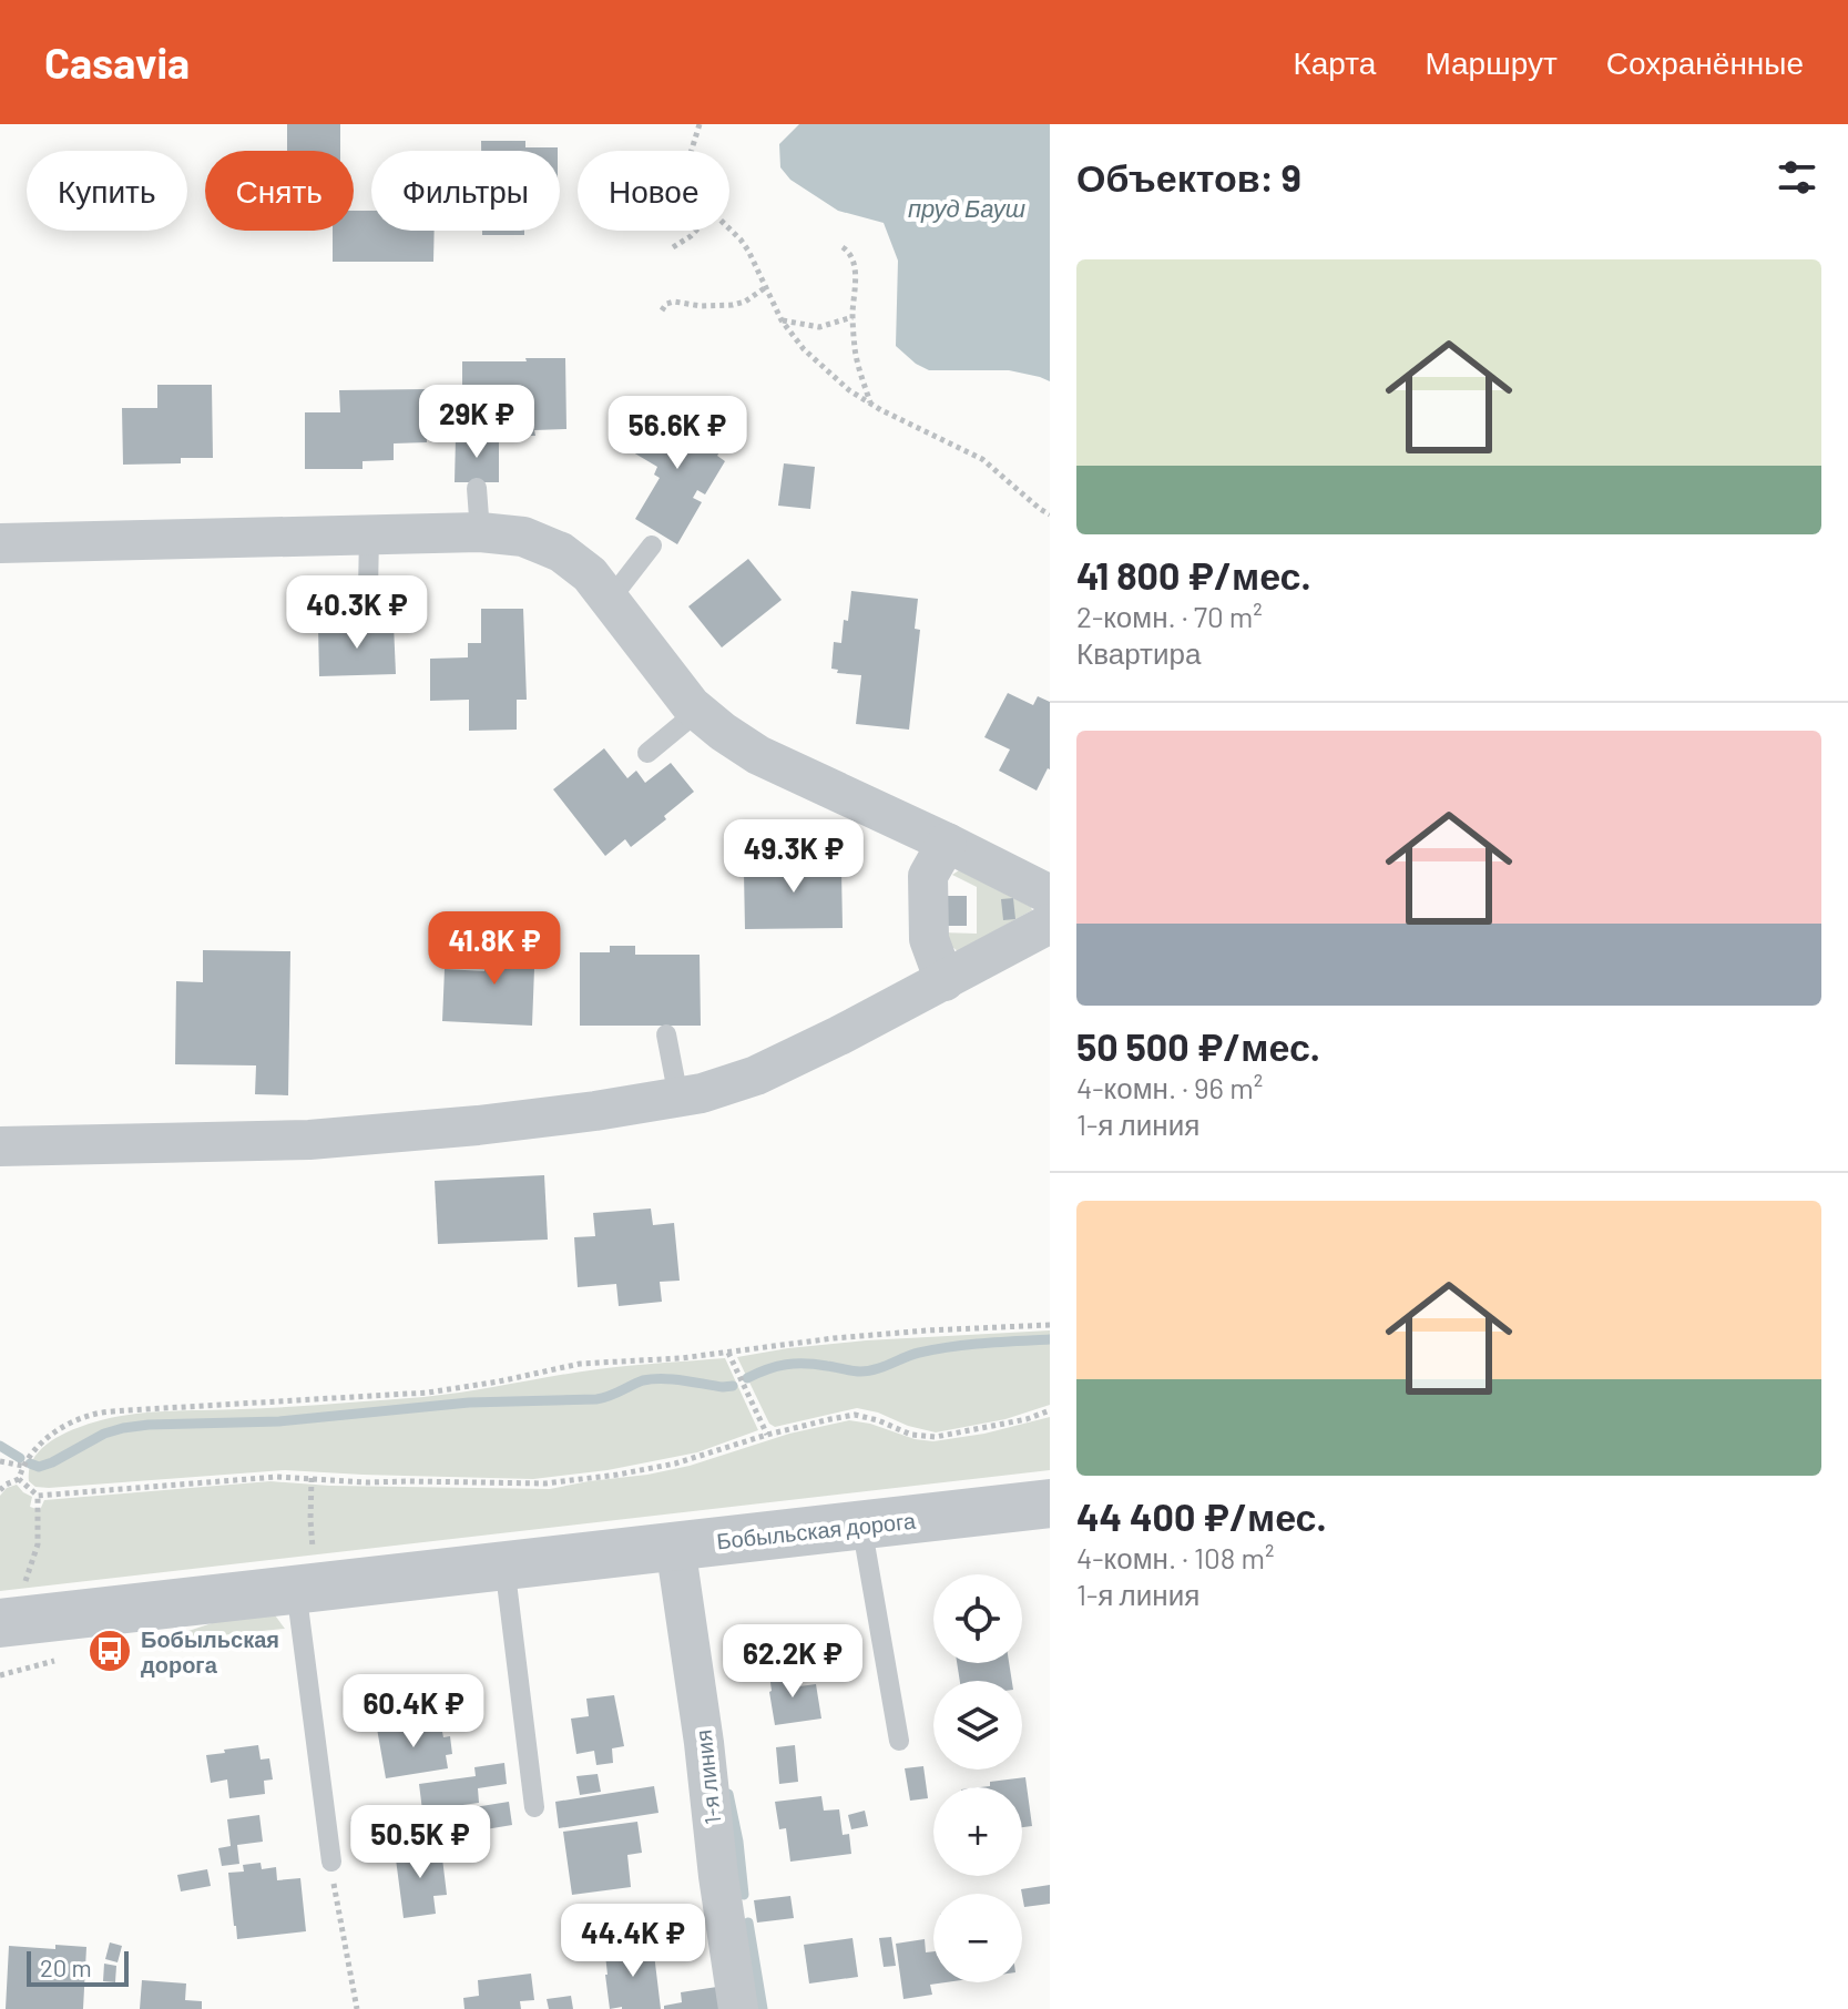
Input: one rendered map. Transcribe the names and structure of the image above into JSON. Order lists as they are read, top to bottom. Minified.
{"streets":{"street":["Бобыльская дорога","1-я линия"]},"crossings":[["Бобыльская дорога","1-я линия"]],"water":["пруд Бауш"],"places":{"bus stop":["Бобыльская дорога"]},"scale_bar":"20 m","page":{"header":"Casavia","nav":["Карта","Маршрут","Сохранённые"],"heading":"Объектов: 9","chip":["Купить","Снять","Фильтры","Новое"],"list":[{"name":"41 800 ₽/мес.","note":"2-комн. · 70 m² · Квартира"},{"name":"50 500 ₽/мес.","note":"4-комн. · 96 m² · 1-я линия"},{"name":"44 400 ₽/мес.","note":"4-комн. · 108 m² · 1-я линия"}],"price":["29K ₽","56.6K ₽","40.3K ₽","49.3K ₽","41.8K ₽","62.2K ₽","60.4K ₽","50.5K ₽","44.4K ₽"],"map_buttons":["+","−"],"scale":"20 m"}}
